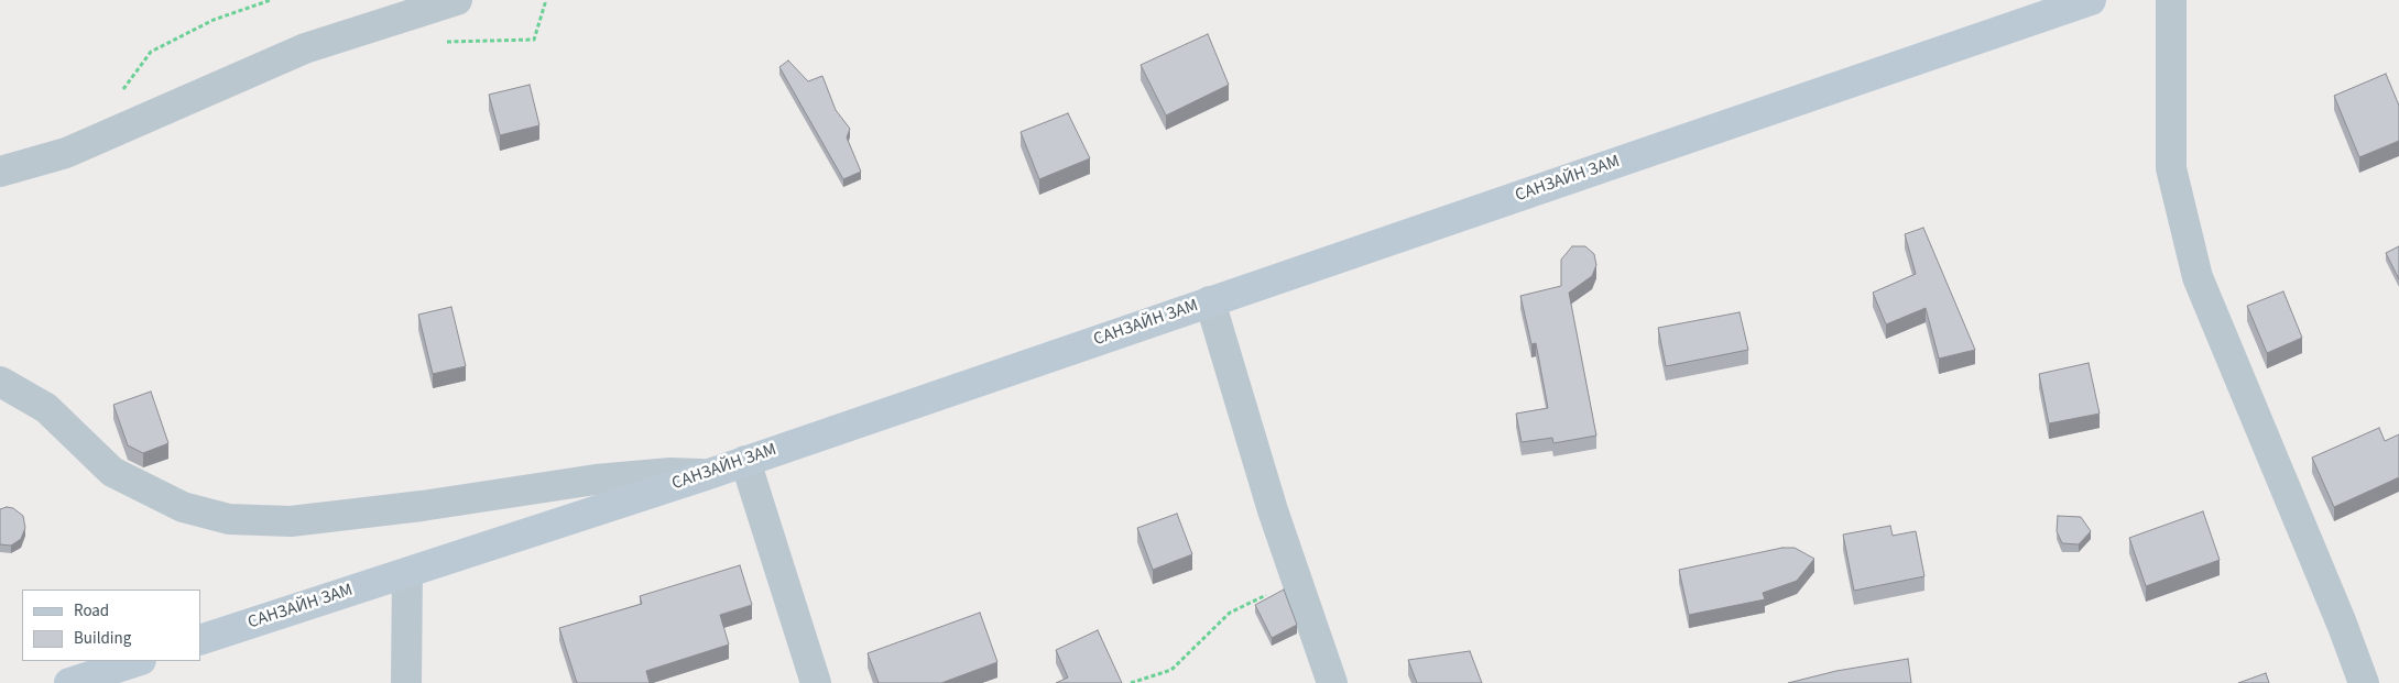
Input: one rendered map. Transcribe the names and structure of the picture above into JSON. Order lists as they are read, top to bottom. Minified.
{"streets":{"main road":["САНЗАЙН ЗАМ"]},"legend":["Road","Building"]}
